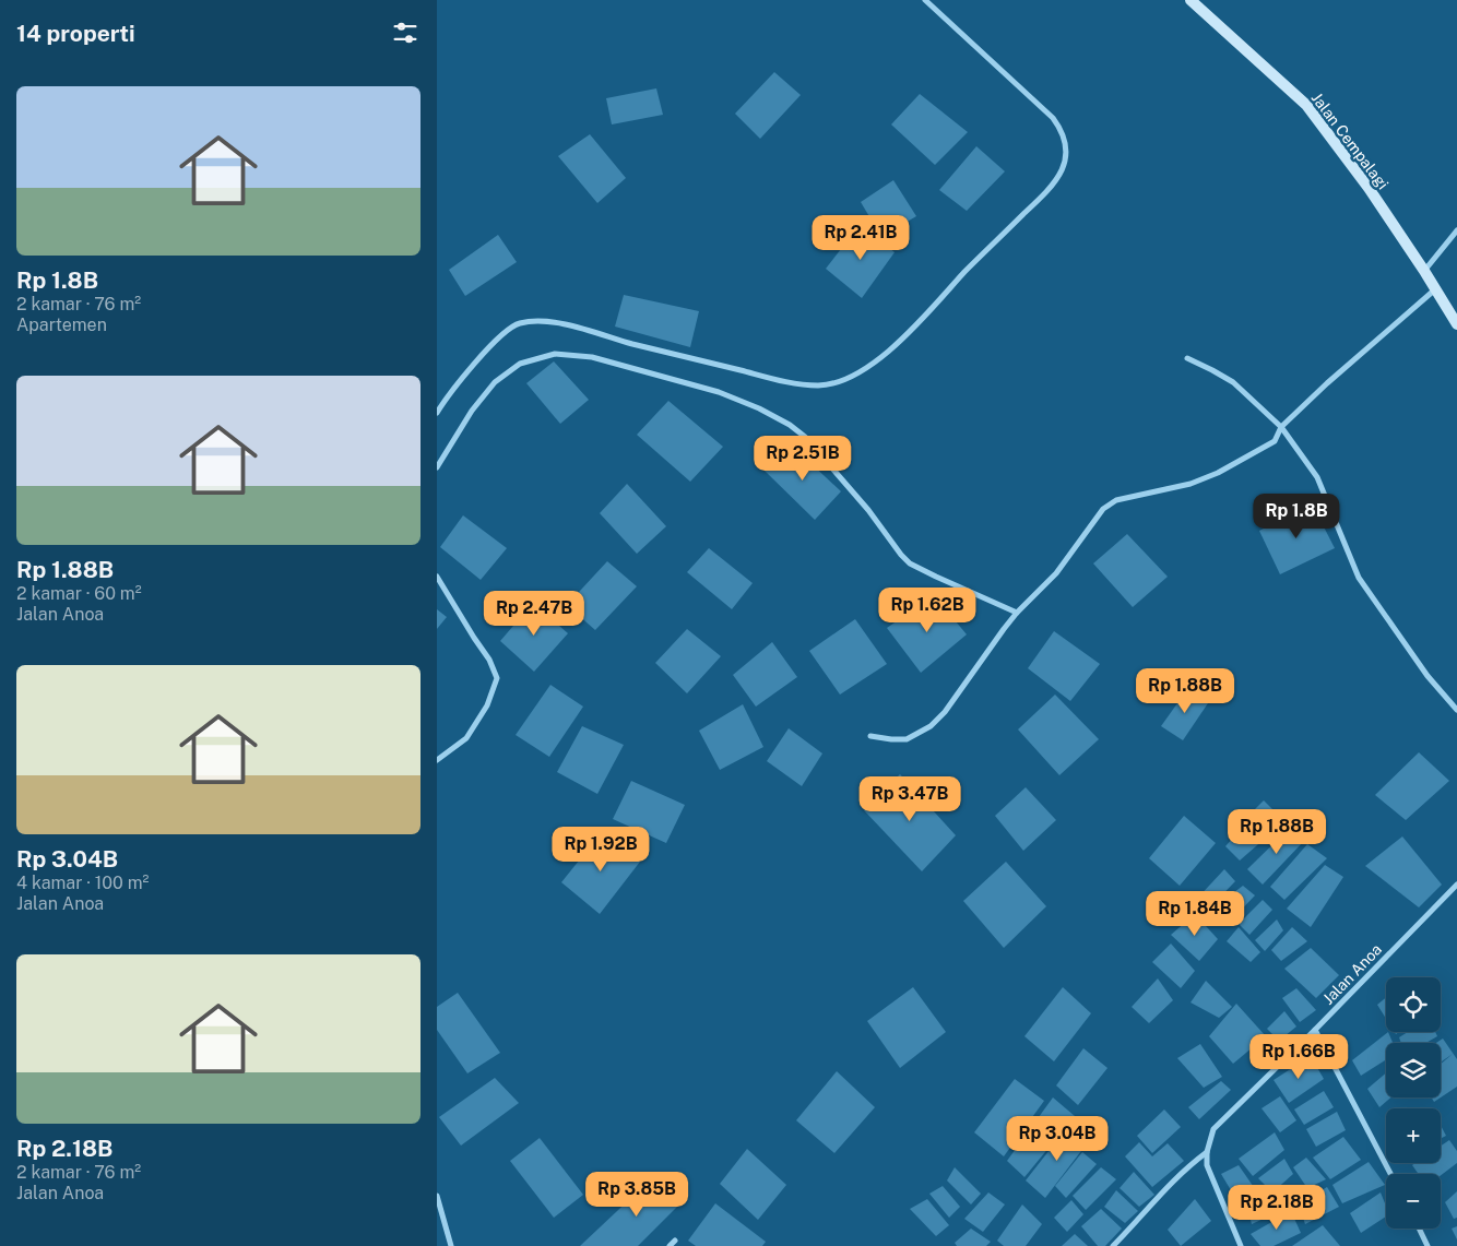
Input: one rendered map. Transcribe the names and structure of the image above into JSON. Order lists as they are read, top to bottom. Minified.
{"streets":{"street":["Jalan Cempalagi","Jalan Anoa"]},"page":{"heading":"14 properti","list":[{"name":"Rp 1.8B","note":"2 kamar · 76 m² · Apartemen"},{"name":"Rp 1.88B","note":"2 kamar · 60 m² · Jalan Anoa"},{"name":"Rp 3.04B","note":"4 kamar · 100 m² · Jalan Anoa"},{"name":"Rp 2.18B","note":"2 kamar · 76 m² · Jalan Anoa"}],"price":["Rp 2.41B","Rp 2.51B","Rp 1.8B","Rp 1.62B","Rp 2.47B","Rp 1.88B","Rp 3.47B","Rp 1.88B","Rp 1.92B","Rp 1.84B","Rp 1.66B","Rp 3.04B","Rp 3.85B","Rp 2.18B"],"map_buttons":["+","−"]}}
